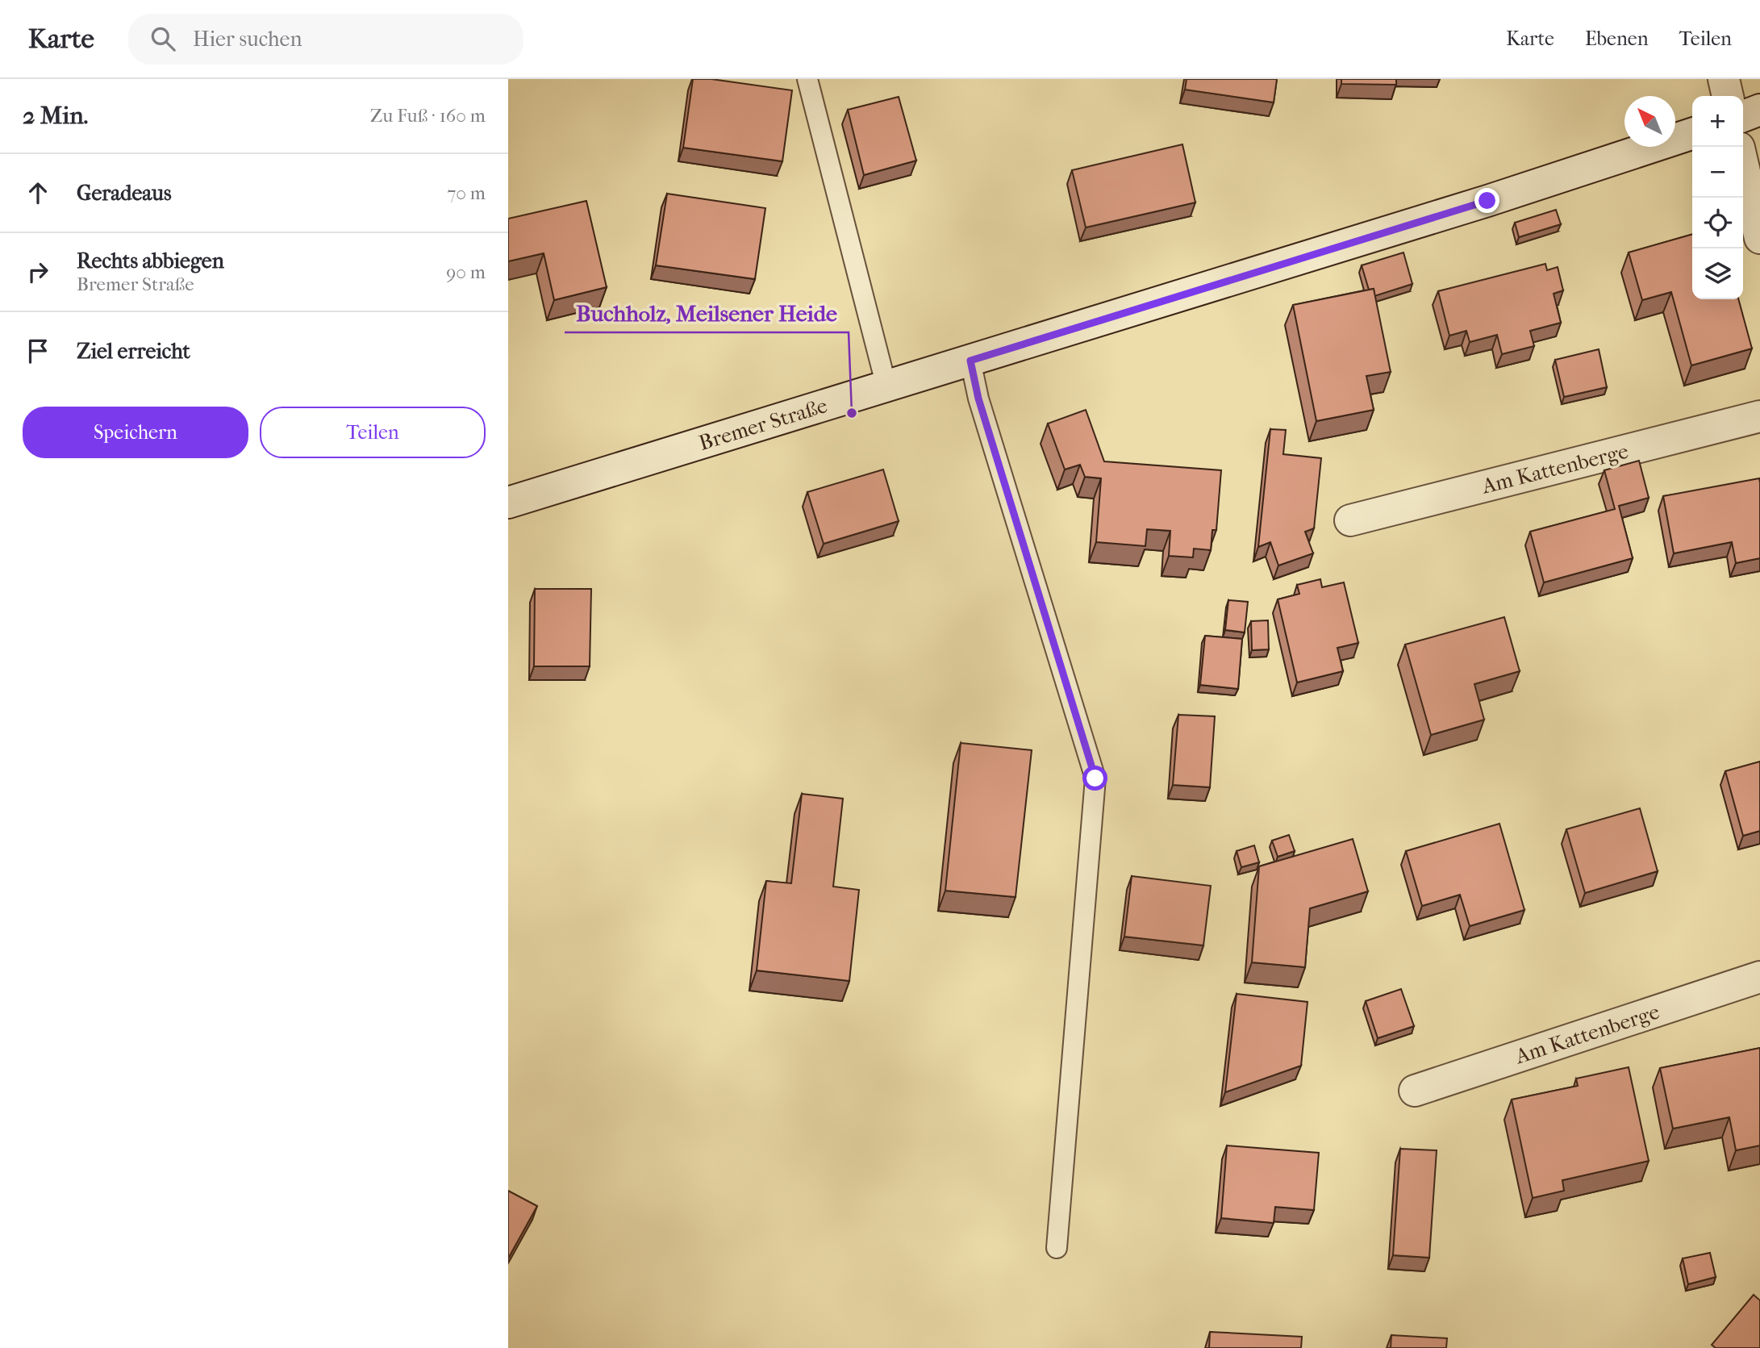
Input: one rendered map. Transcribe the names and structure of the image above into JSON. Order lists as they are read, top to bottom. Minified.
{"streets":{"street":["Bremer Straße","Am Kattenberge"]},"places":["Buchholz, Meilsener Heide"],"north":"top left","page":{"header":"Karte","search":"Hier suchen","nav":["Karte","Ebenen","Teilen"],"heading":["2 Min.","Zu Fuß · 160 m"],"map_buttons":["+","−"],"list":[["Geradeaus","70 m"],["Rechts abbiegen","Bremer Straße","90 m"],"Ziel erreicht"],"buttons":["Speichern","Teilen"]}}
